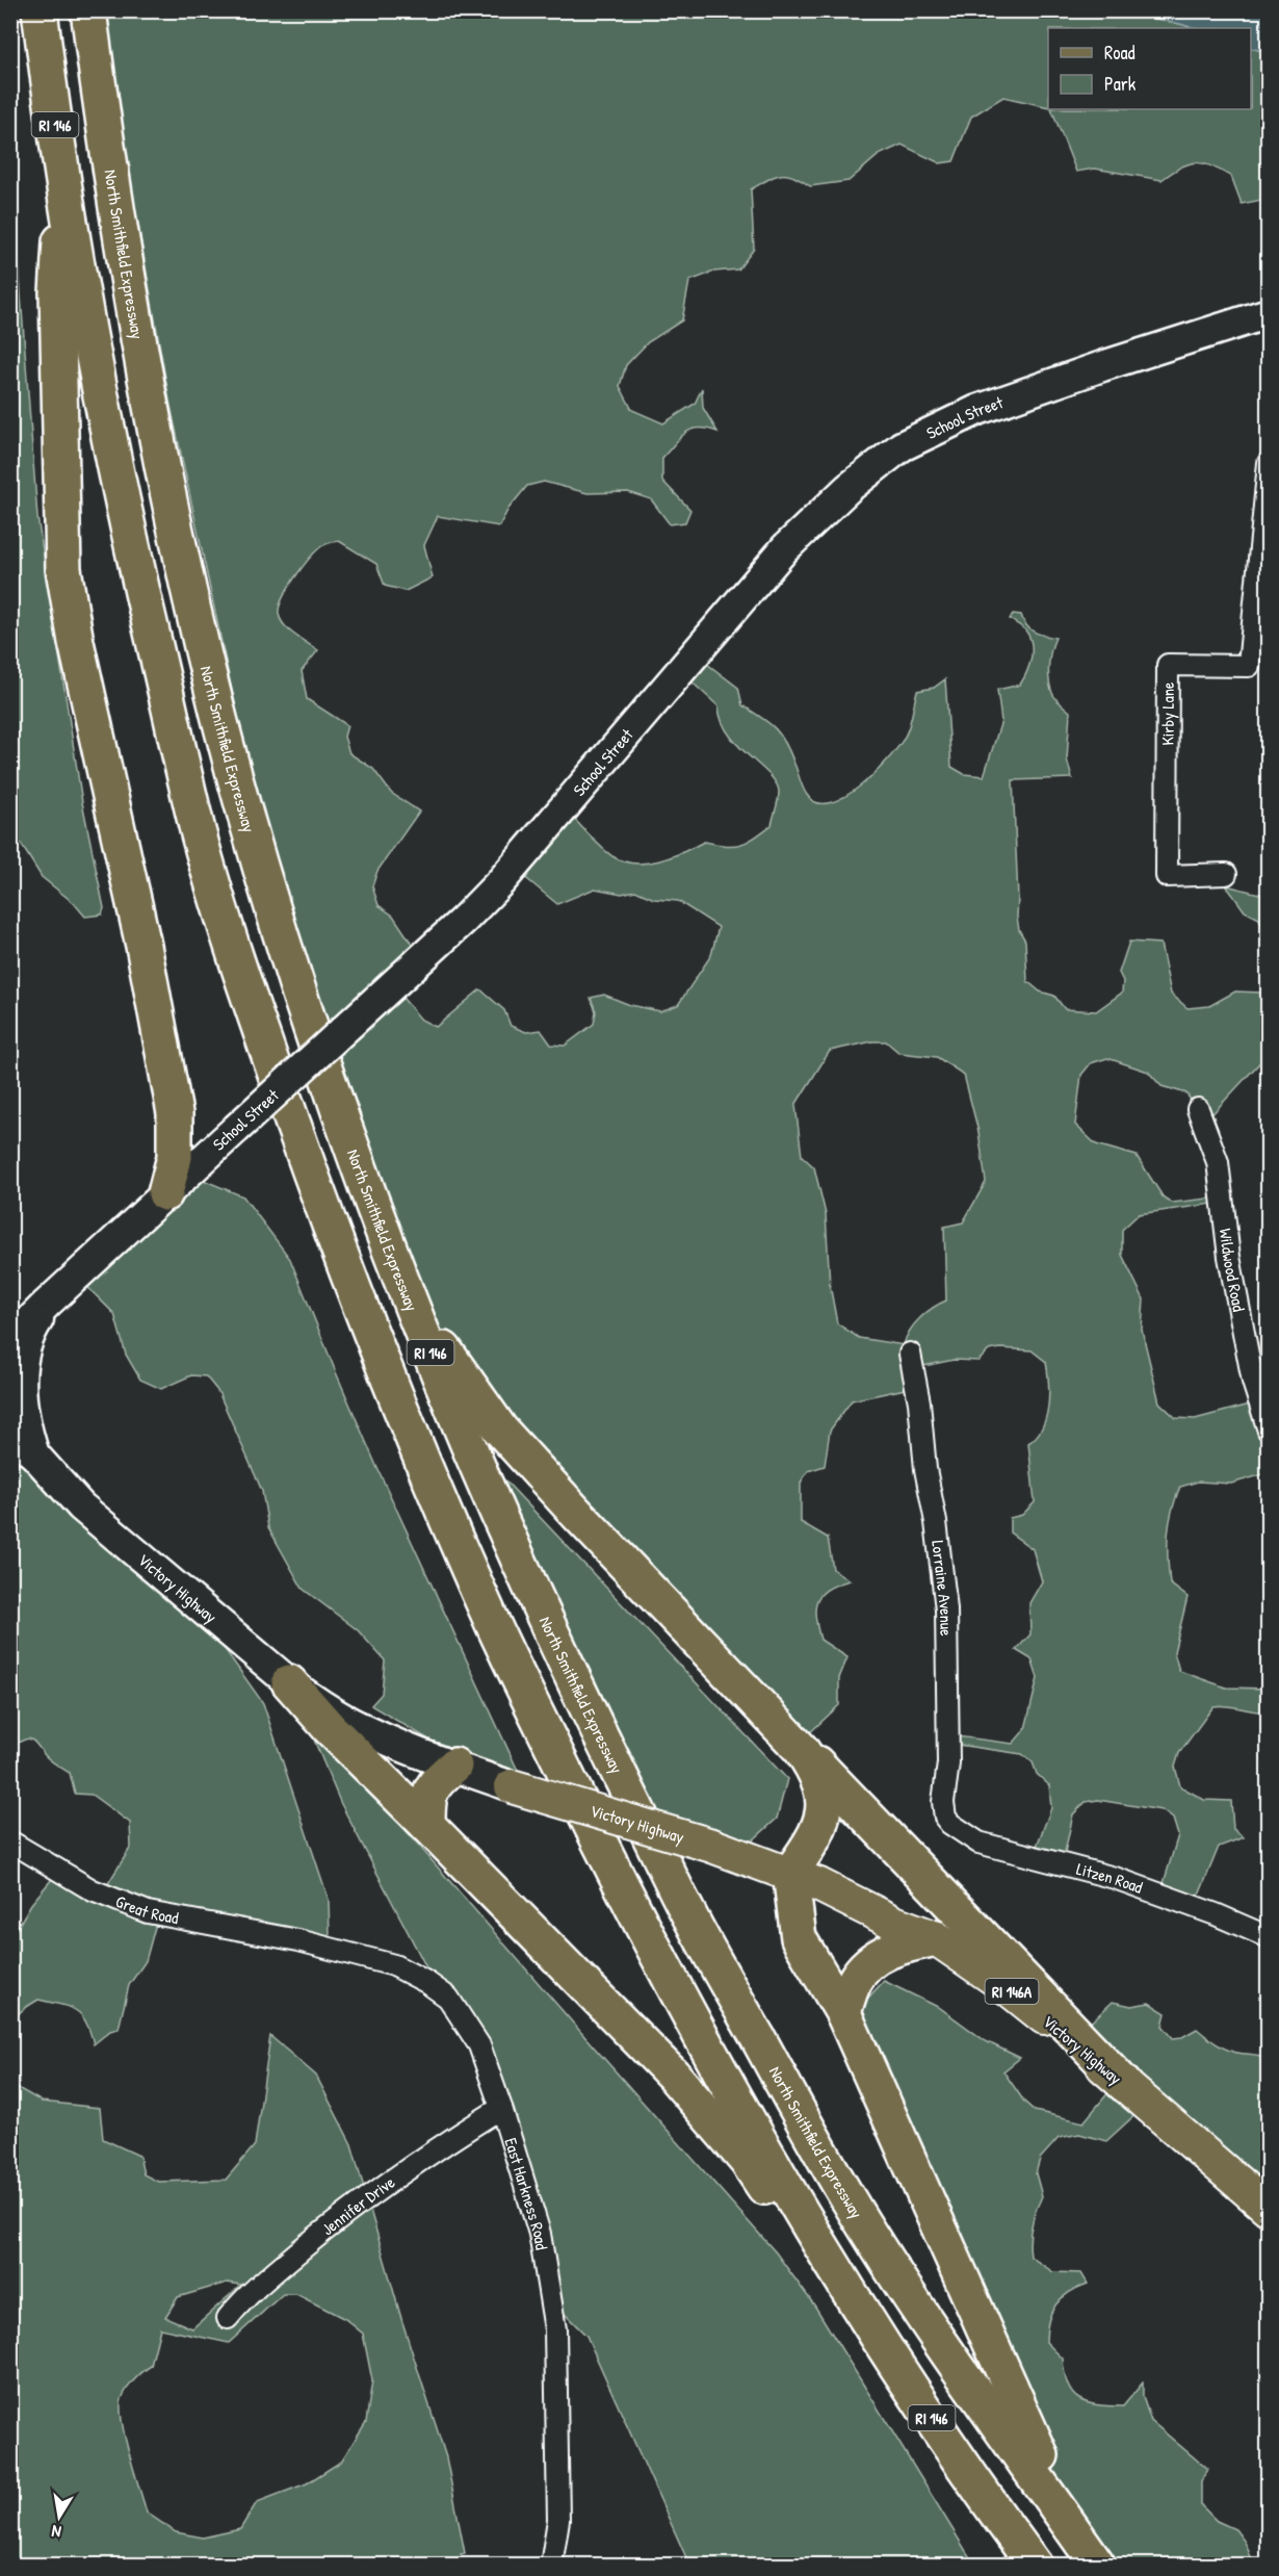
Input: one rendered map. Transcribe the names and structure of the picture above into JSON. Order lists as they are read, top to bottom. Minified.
{"streets":{"highway":["RI 146","North Smithfield Expressway"],"main road":["Victory Highway","RI 146A"],"street":["School Street","Kirby Lane","Wildwood Road","Lorraine Avenue","Litzen Road","Great Road","East Harkness Road","Jennifer Drive"]},"crossings":[["Lorraine Avenue","Litzen Road"],["Great Road","East Harkness Road"],["East Harkness Road","Jennifer Drive"]],"legend":["Road","Park"],"north":"bottom"}
